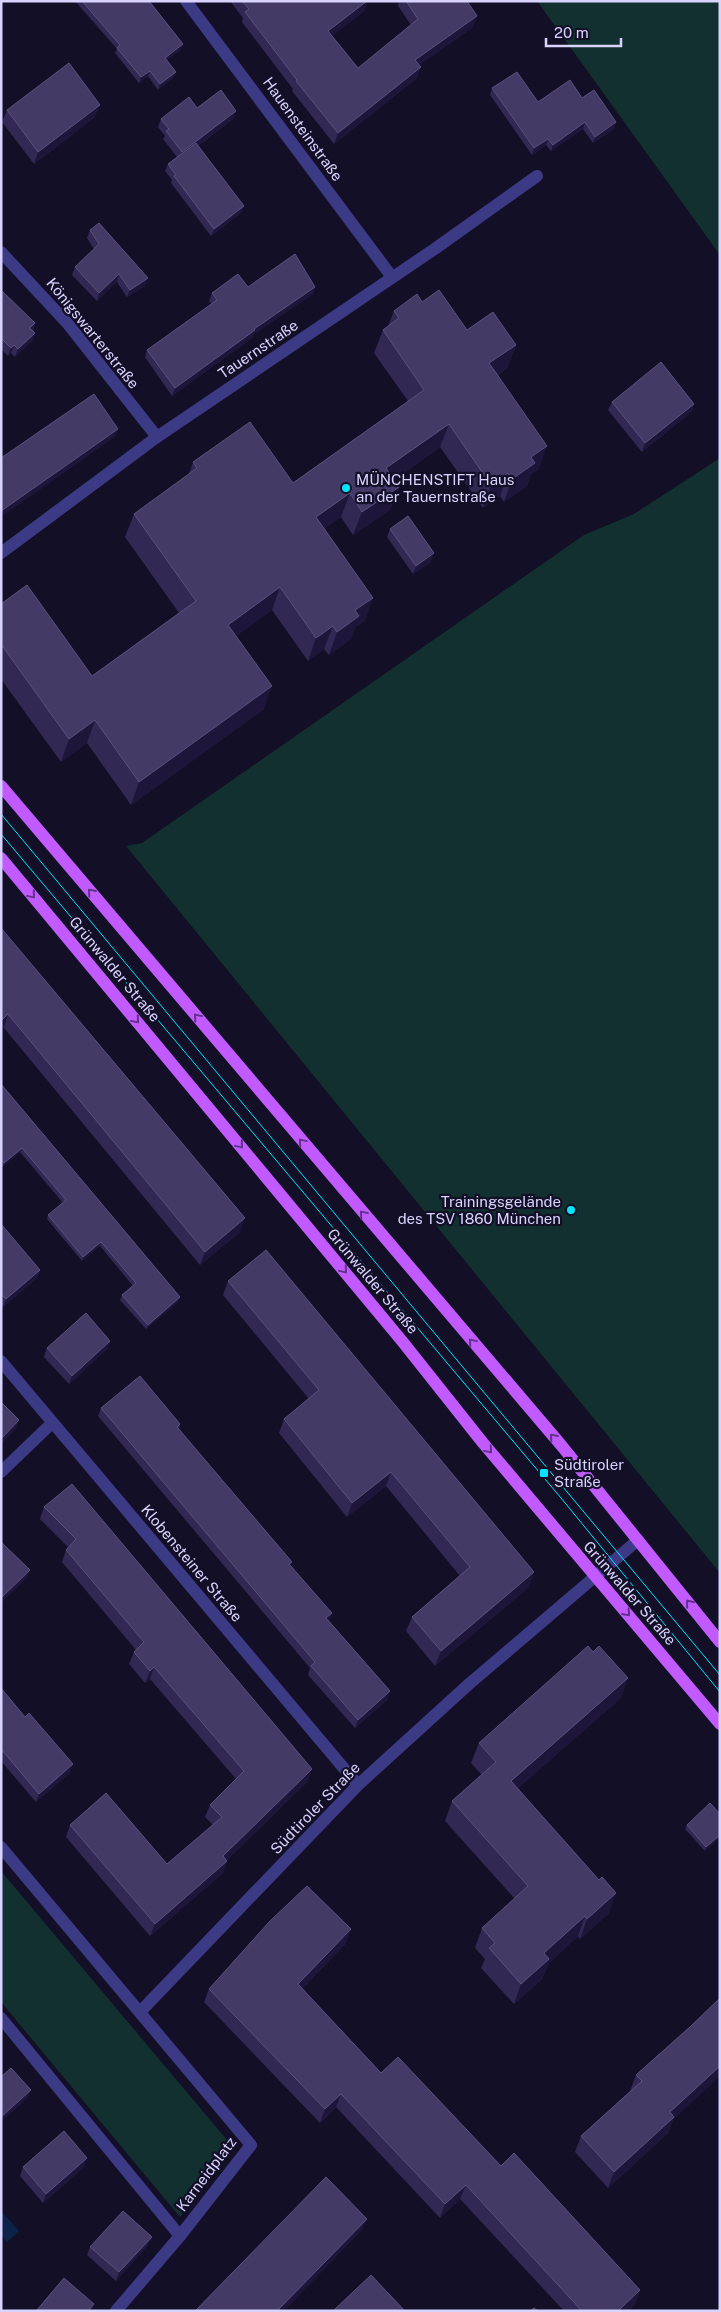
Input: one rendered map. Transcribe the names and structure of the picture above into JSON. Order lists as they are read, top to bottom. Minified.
{"streets":{"main road":["Grünwalder Straße"],"street":["Hauensteinstraße","Königswarterstraße","Tauernstraße","Klobensteiner Straße","Südtiroler Straße","Karneidplatz"]},"crossings":[["Hauensteinstraße","Tauernstraße"],["Königswarterstraße","Tauernstraße"],["Grünwalder Straße","Südtiroler Straße"],["Klobensteiner Straße","Südtiroler Straße"],["Südtiroler Straße","Karneidplatz"]],"places":{"other":["MÜNCHENSTIFT Haus an der Tauernstraße","Trainingsgelände des TSV 1860 München"],"transit":["Südtiroler Straße"]},"scale_bar":"20 m"}
